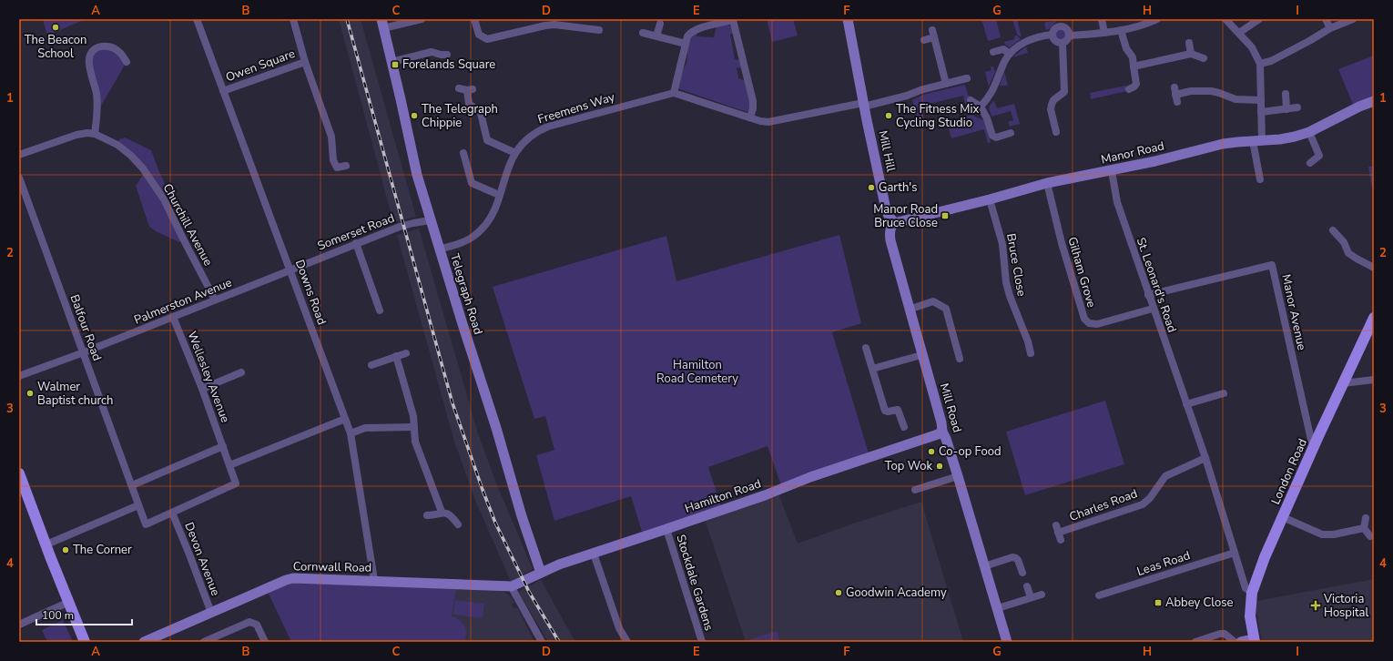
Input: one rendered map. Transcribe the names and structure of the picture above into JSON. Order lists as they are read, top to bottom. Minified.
{"streets":{"main road":["Mill Hill","Manor Road","Telegraph Road","Mill Road","London Road","Hamilton Road","Cornwall Road"],"street":["Owen Square","Freemens Way","Churchill Avenue","Somerset Road","Bruce Close","Gilham Grove","St. Leonard's Road","Downs Road","Palmerston Avenue","Manor Avenue","Balfour Road","Wellesley Avenue","Charles Road","Devon Avenue","Leas Road","Stockdale Gardens"]},"crossings":[["Owen Square","Downs Road"],["Freemens Way","Telegraph Road"],["Mill Hill","Manor Road"],["Mill Hill","Mill Road"],["Manor Road","Bruce Close"],["Manor Road","Gilham Grove"],["Manor Road","St. Leonard's Road"],["Manor Road","Mill Road"],["Churchill Avenue","Palmerston Avenue"],["Somerset Road","Downs Road"],["Somerset Road","Telegraph Road"],["Somerset Road","Palmerston Avenue"],["Gilham Grove","St. Leonard's Road"],["St. Leonard's Road","Manor Avenue"],["St. Leonard's Road","London Road"],["St. Leonard's Road","Charles Road"],["St. Leonard's Road","Leas Road"],["Downs Road","Palmerston Avenue"],["Downs Road","Cornwall Road"],["Telegraph Road","Hamilton Road"],["Palmerston Avenue","Balfour Road"],["Palmerston Avenue","Wellesley Avenue"],["Manor Avenue","London Road"],["Balfour Road","Wellesley Avenue"],["Balfour Road","Devon Avenue"],["Wellesley Avenue","Devon Avenue"],["Mill Road","Hamilton Road"],["Hamilton Road","Cornwall Road"],["Hamilton Road","Stockdale Gardens"],["Devon Avenue","Cornwall Road"]],"parks":["Hamilton Road Cemetery"],"places":{"other":["The Beacon School","The Telegraph Chippie","The Fitness Mix Cycling Studio","Garth's","Walmer Baptist church","Co-op Food","Top Wok","The Corner","Goodwin Academy"],"transit":["Forelands Square","Manor Road Bruce Close","Abbey Close"],"health":["Victoria Hospital"]},"scale_bar":"100 m","grid":{"columns":["A","B","C","D","E","F","G","H","I"],"rows":["1","2","3","4"]}}
